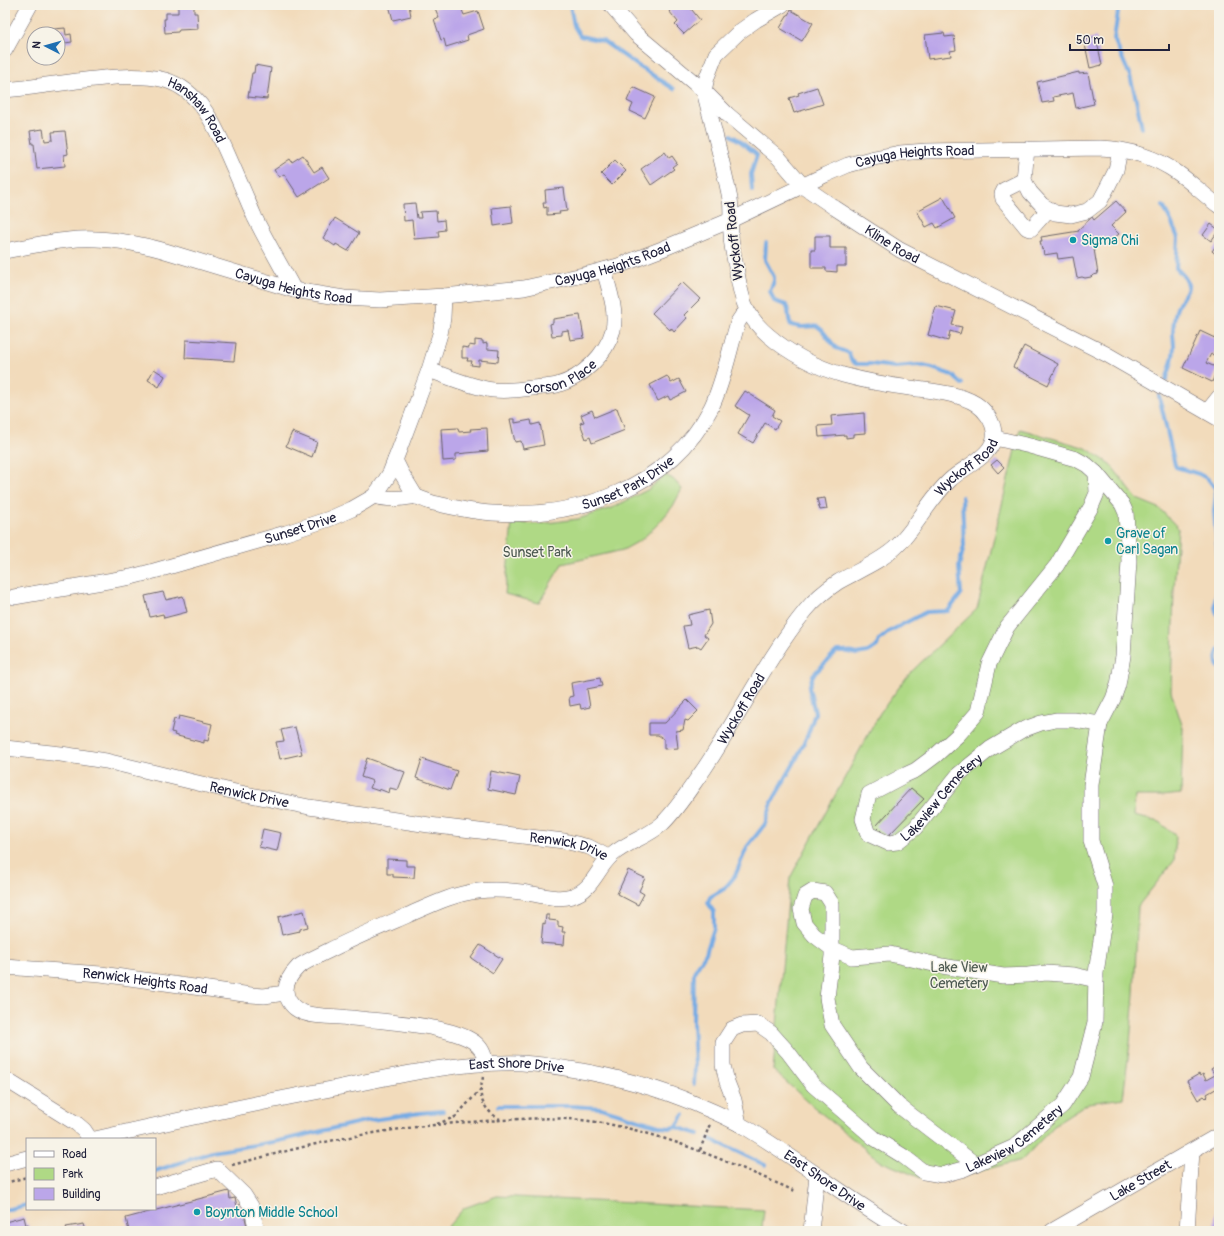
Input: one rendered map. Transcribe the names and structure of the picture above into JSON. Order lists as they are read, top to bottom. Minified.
{"streets":{"street":["Hanshaw Road","Cayuga Heights Road","Wyckoff Road","Kline Road","Corson Place","Sunset Park Drive","Sunset Drive","Renwick Drive","Lakeview Cemetery","Renwick Heights Road","East Shore Drive","Lake Street"]},"crossings":[["Hanshaw Road","Cayuga Heights Road"],["Cayuga Heights Road","Wyckoff Road"],["Cayuga Heights Road","Kline Road"],["Cayuga Heights Road","Corson Place"],["Cayuga Heights Road","Sunset Drive"],["Wyckoff Road","Kline Road"],["Wyckoff Road","Sunset Park Drive"],["Wyckoff Road","Renwick Drive"],["Wyckoff Road","Lakeview Cemetery"],["Corson Place","Sunset Drive"],["Sunset Park Drive","Sunset Drive"],["Renwick Drive","Renwick Heights Road"],["Lakeview Cemetery","East Shore Drive"]],"parks":["Sunset Park","Lake View Cemetery"],"places":["Sigma Chi","Grave of Carl Sagan","Boynton Middle School"],"legend":["Road","Park","Building"],"scale_bar":"50 m","north":"left"}
